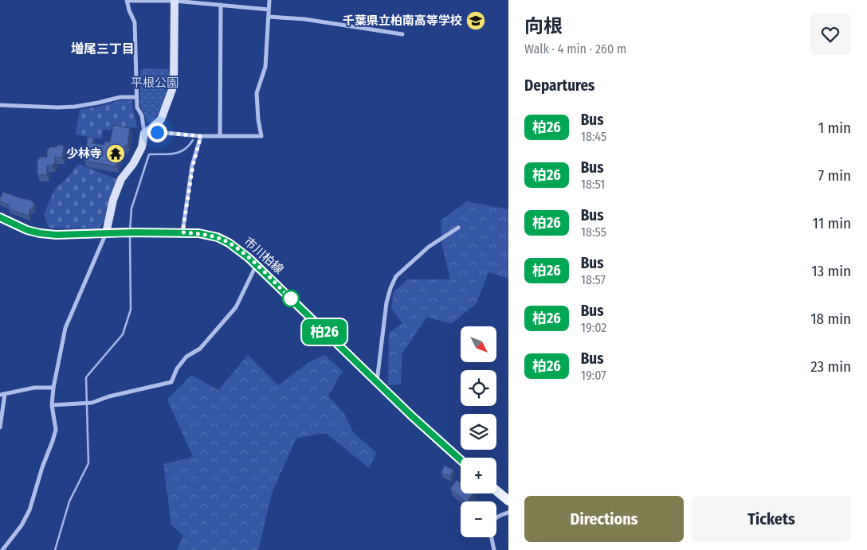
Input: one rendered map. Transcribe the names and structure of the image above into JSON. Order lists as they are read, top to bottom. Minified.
{"streets":{"main road":["市川柏線"]},"districts":["増尾三丁目"],"parks":["平根公園"],"places":{"school or university":["千葉県立柏南高等学校"],"temple":["少林寺"]},"lines":["bus line 柏26"],"north":"bottom right","page":{"on_map":"柏26","heading":[["向根","Walk · 4 min · 260 m"],"Departures"],"list":[{"mark":"柏26","name":"Bus","note":"18:45","value":"1 min"},{"mark":"柏26","name":"Bus","note":"18:51","value":"7 min"},{"mark":"柏26","name":"Bus","note":"18:55","value":"11 min"},{"mark":"柏26","name":"Bus","note":"18:57","value":"13 min"},{"mark":"柏26","name":"Bus","note":"19:02","value":"18 min"},{"mark":"柏26","name":"Bus","note":"19:07","value":"23 min"}],"map_buttons":["+","−"],"buttons":["Directions","Tickets"]}}
